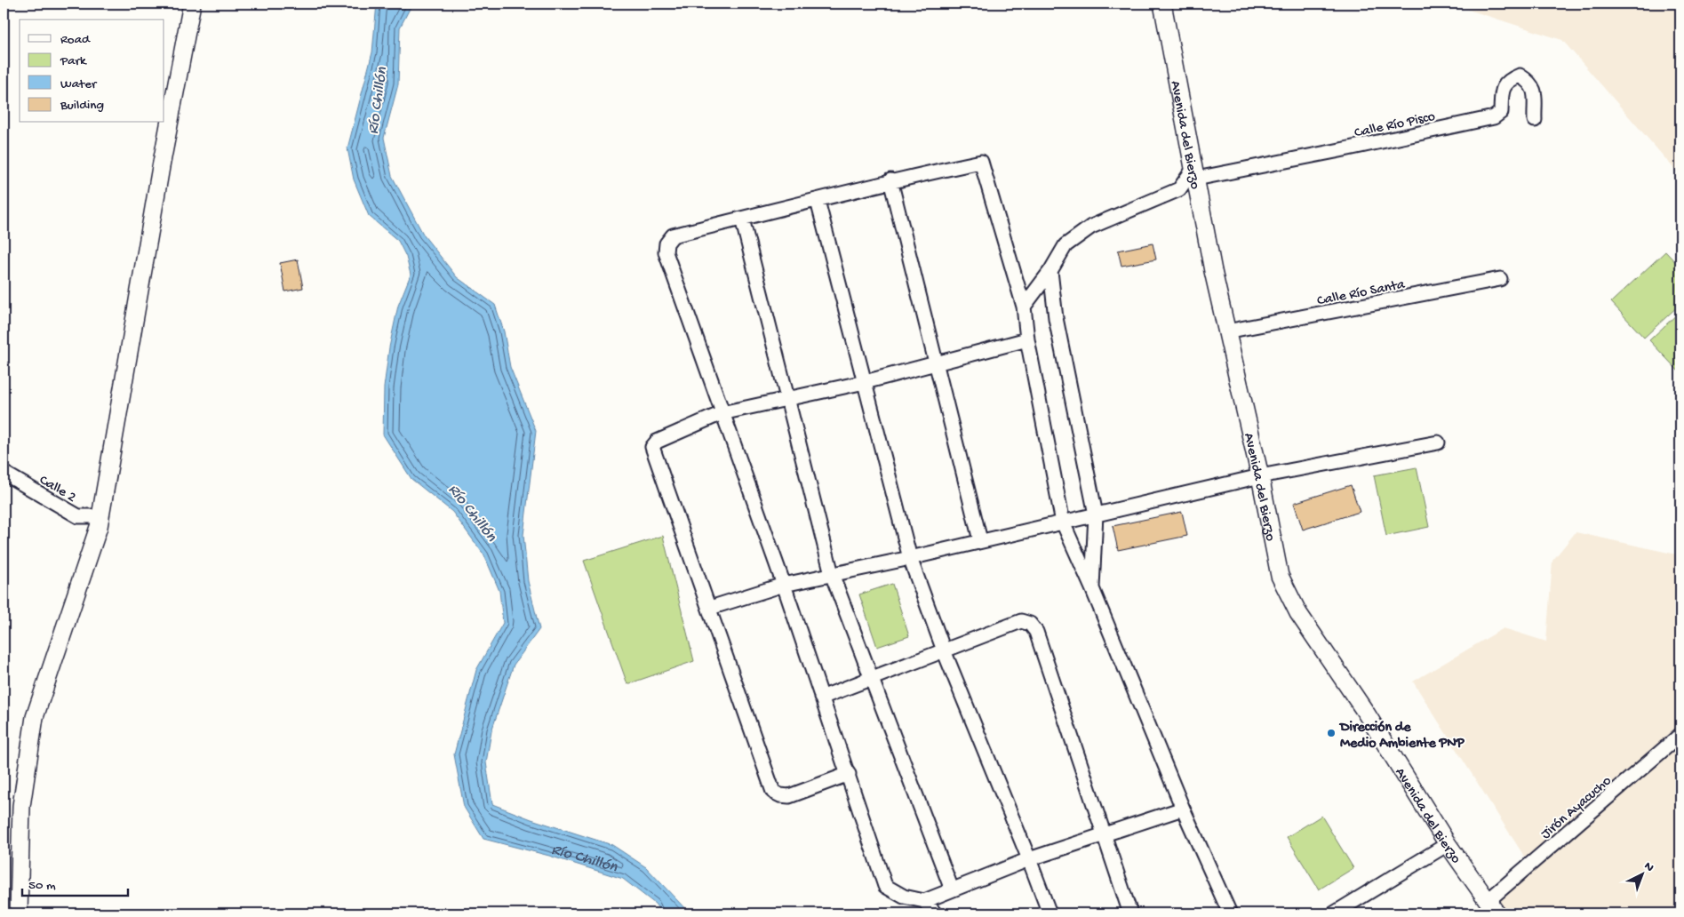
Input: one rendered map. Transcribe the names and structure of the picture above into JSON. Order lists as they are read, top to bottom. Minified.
{"streets":{"street":["Calle Río Pisco","Avenida del Bierzo","Calle Río Santa","Calle 2","Jirón Ayacucho"]},"crossings":[["Calle Río Pisco","Avenida del Bierzo"],["Avenida del Bierzo","Calle Río Santa"],["Avenida del Bierzo","Jirón Ayacucho"]],"water":["Río Chillón"],"places":["Dirección de Medio Ambiente PNP"],"legend":["Road","Park","Water","Building"],"scale_bar":"50 m","north":"top right"}
